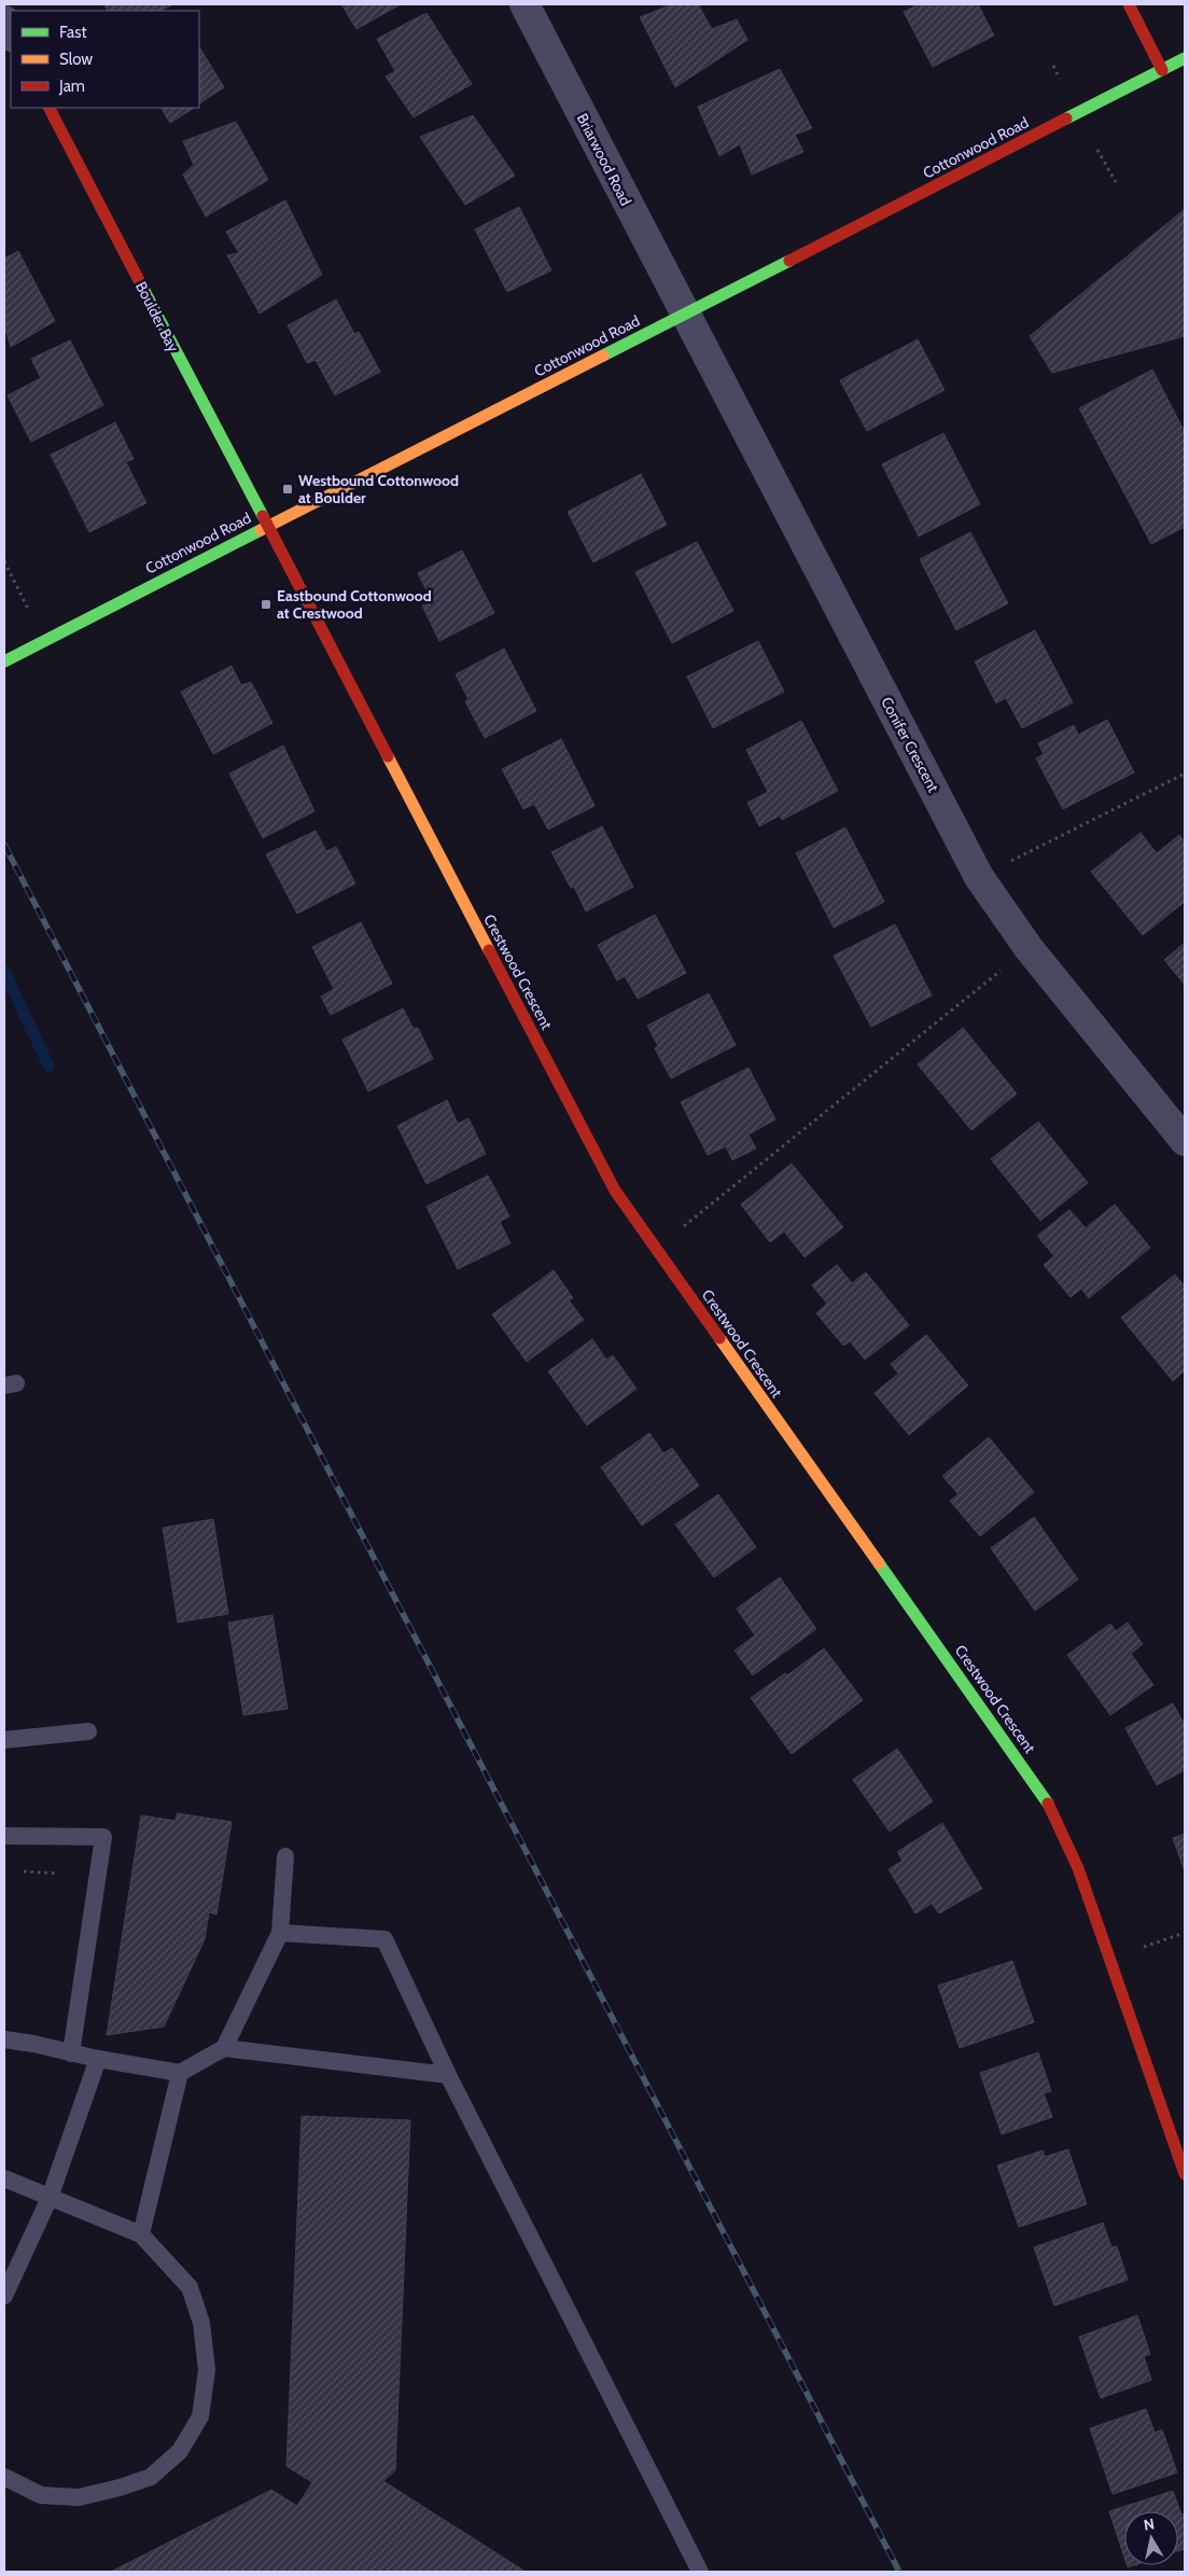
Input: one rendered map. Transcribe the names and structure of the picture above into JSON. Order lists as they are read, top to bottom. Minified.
{"streets":{"street":["Cottonwood Road","Briarwood Road","Boulder Bay","Conifer Crescent","Crestwood Crescent"]},"crossings":[["Cottonwood Road","Briarwood Road"],["Cottonwood Road","Boulder Bay"],["Cottonwood Road","Conifer Crescent"],["Cottonwood Road","Crestwood Crescent"],["Briarwood Road","Conifer Crescent"],["Boulder Bay","Crestwood Crescent"]],"places":{"transit":["Westbound Cottonwood at Boulder","Eastbound Cottonwood at Crestwood"]},"legend":["Fast","Slow","Jam"],"north":"top"}
